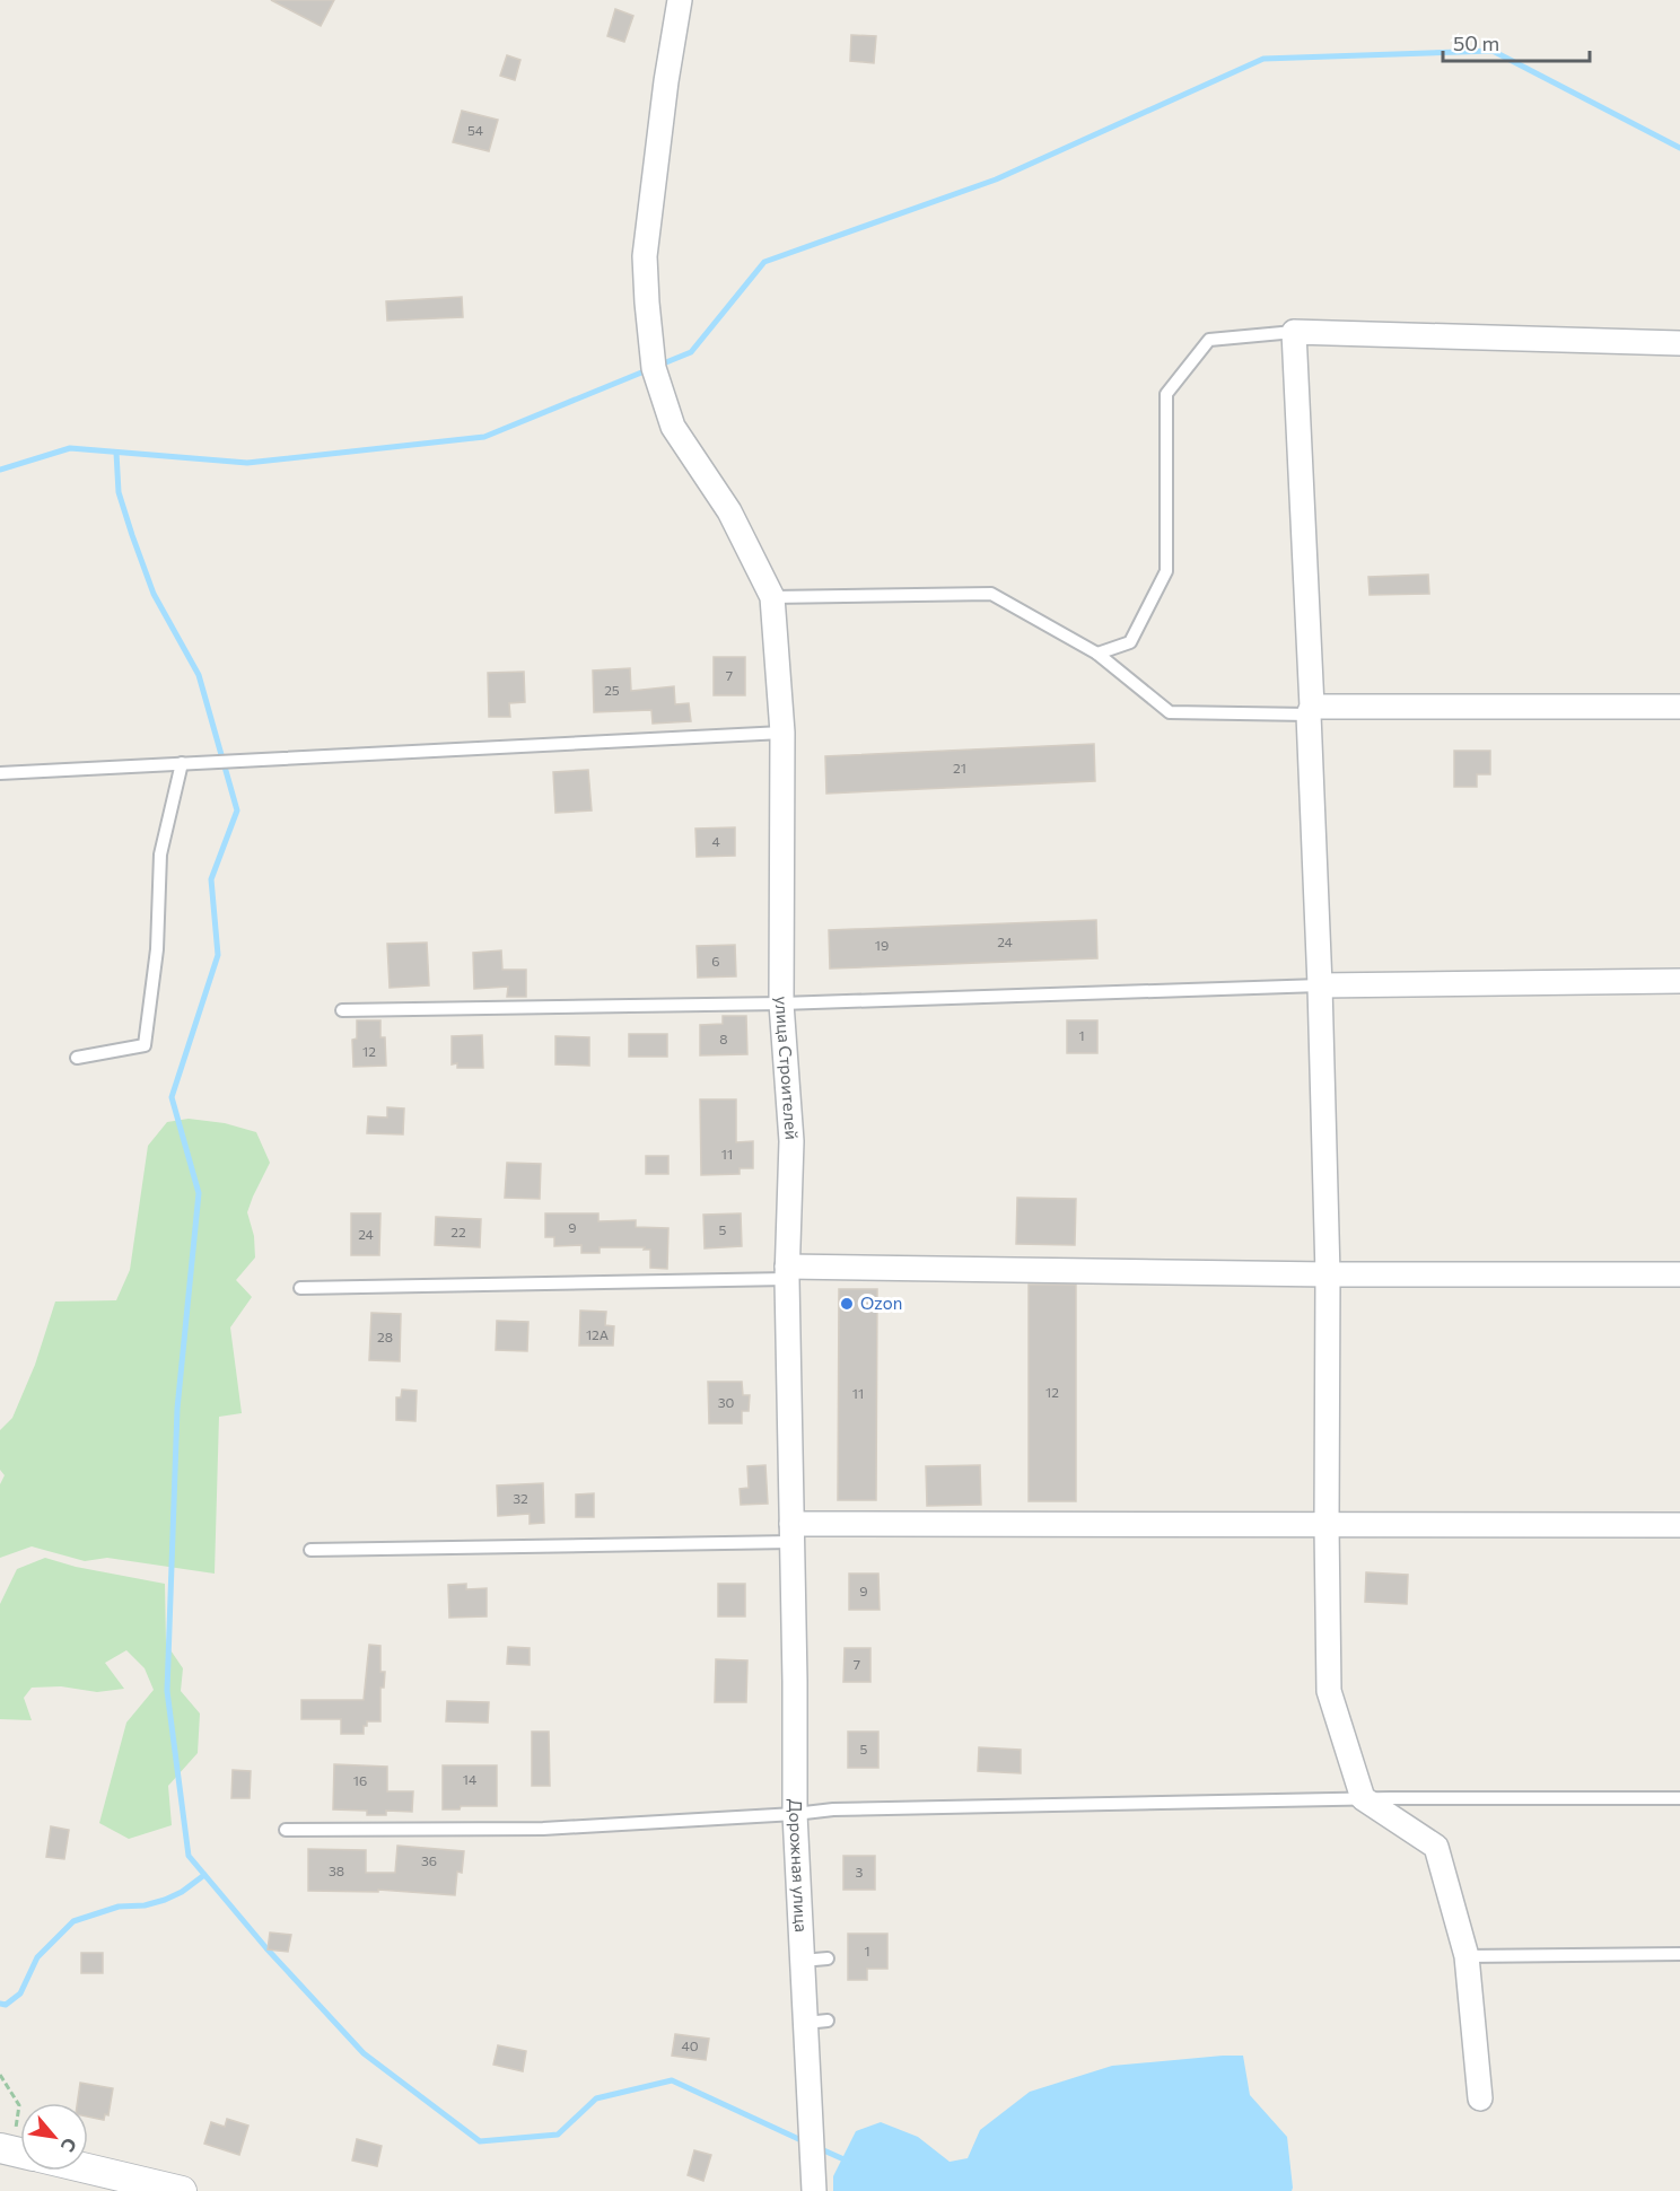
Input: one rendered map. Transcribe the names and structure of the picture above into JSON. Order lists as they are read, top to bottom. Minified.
{"streets":{"street":["улица Строителей","Дорожная улица"]},"crossings":[["улица Строителей","Дорожная улица"]],"places":["Ozon"],"house_numbers":["54","7","25","21","4","24","19","6","1","8","12","11","9","5","22","24","12А","28","12","11","30","32","9","7","5","14","16","36","38","3","1","40"],"scale_bar":"50 m","north":"bottom right"}
